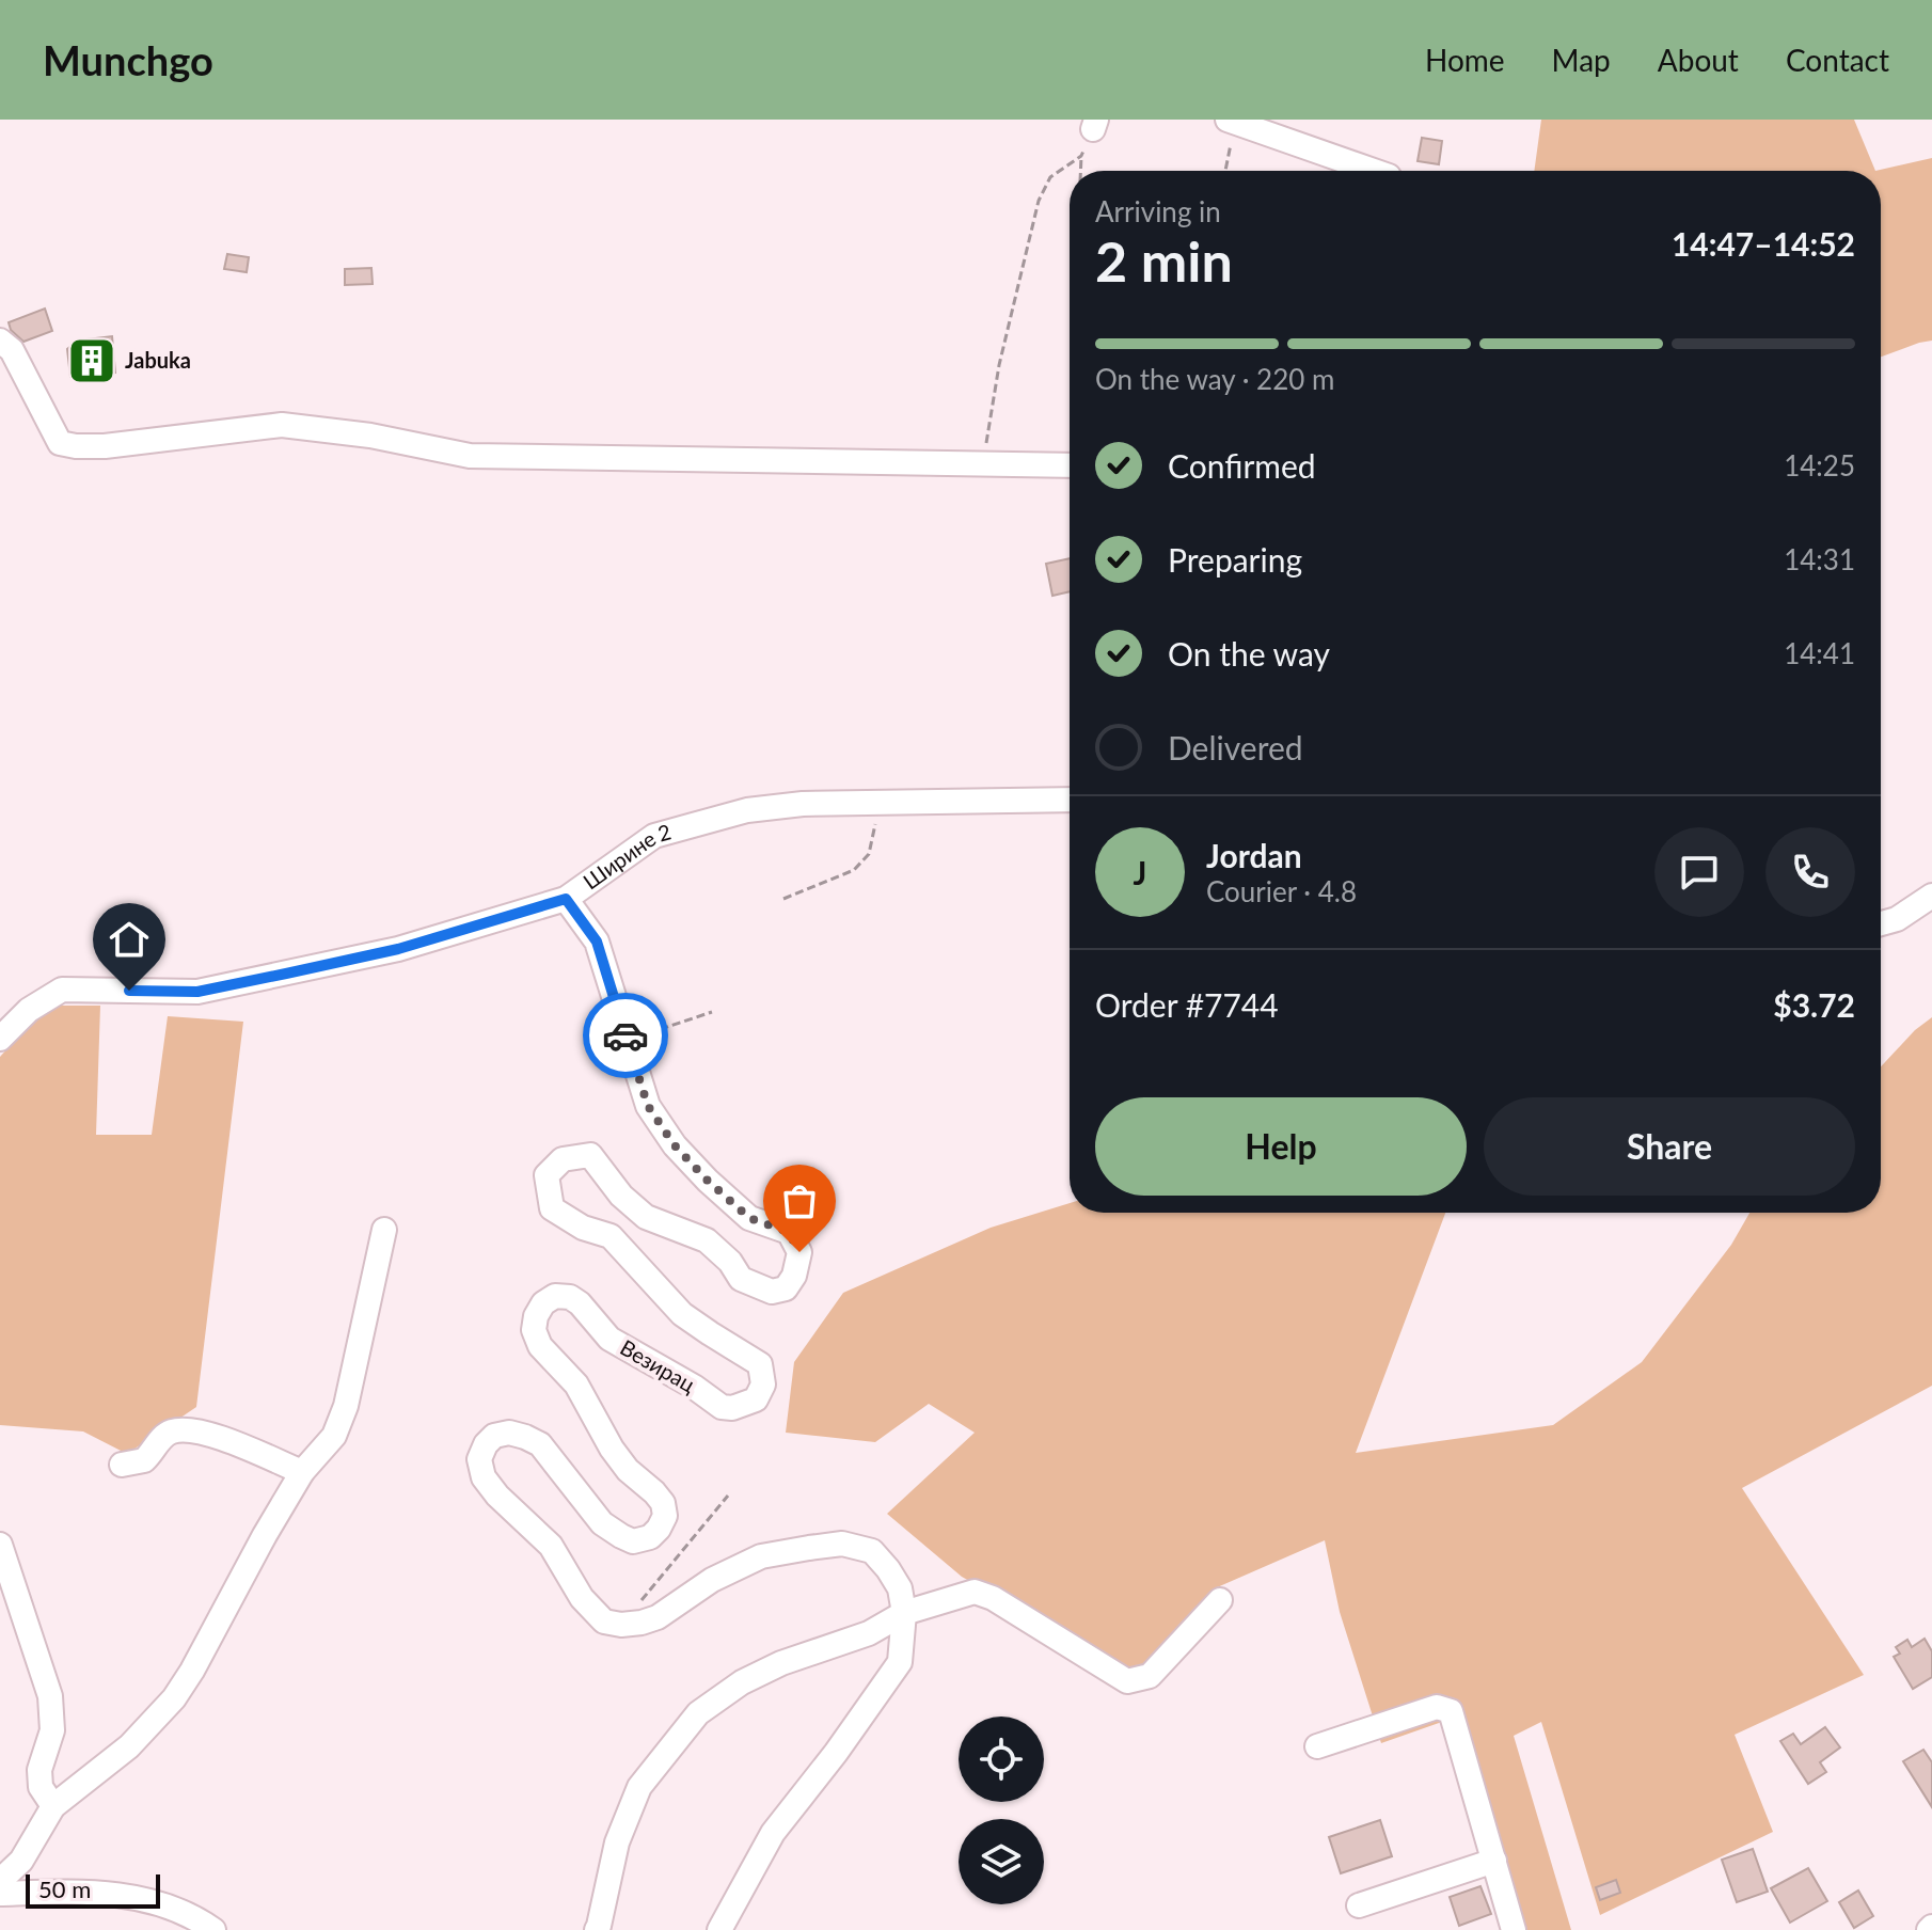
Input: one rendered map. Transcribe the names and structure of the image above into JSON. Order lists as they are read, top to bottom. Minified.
{"streets":{"street":["Ширине 2","Везирац"]},"crossings":[["Ширине 2","Везирац"]],"places":{"building":["Jabuka"]},"scale_bar":"50 m","page":{"header":"Munchgo","nav":["Home","Map","About","Contact"],"heading":["2 min","Arriving in","14:47–14:52"],"panel":["Jordan","Courier · 4.8","Order #7744","$3.72"],"bar":"On the way · 220 m","list":[["Confirmed","14:25"],["Preparing","14:31"],["On the way","14:41"],"Delivered"],"round":"J","buttons":["Help","Share"],"scale":"50 m"}}
